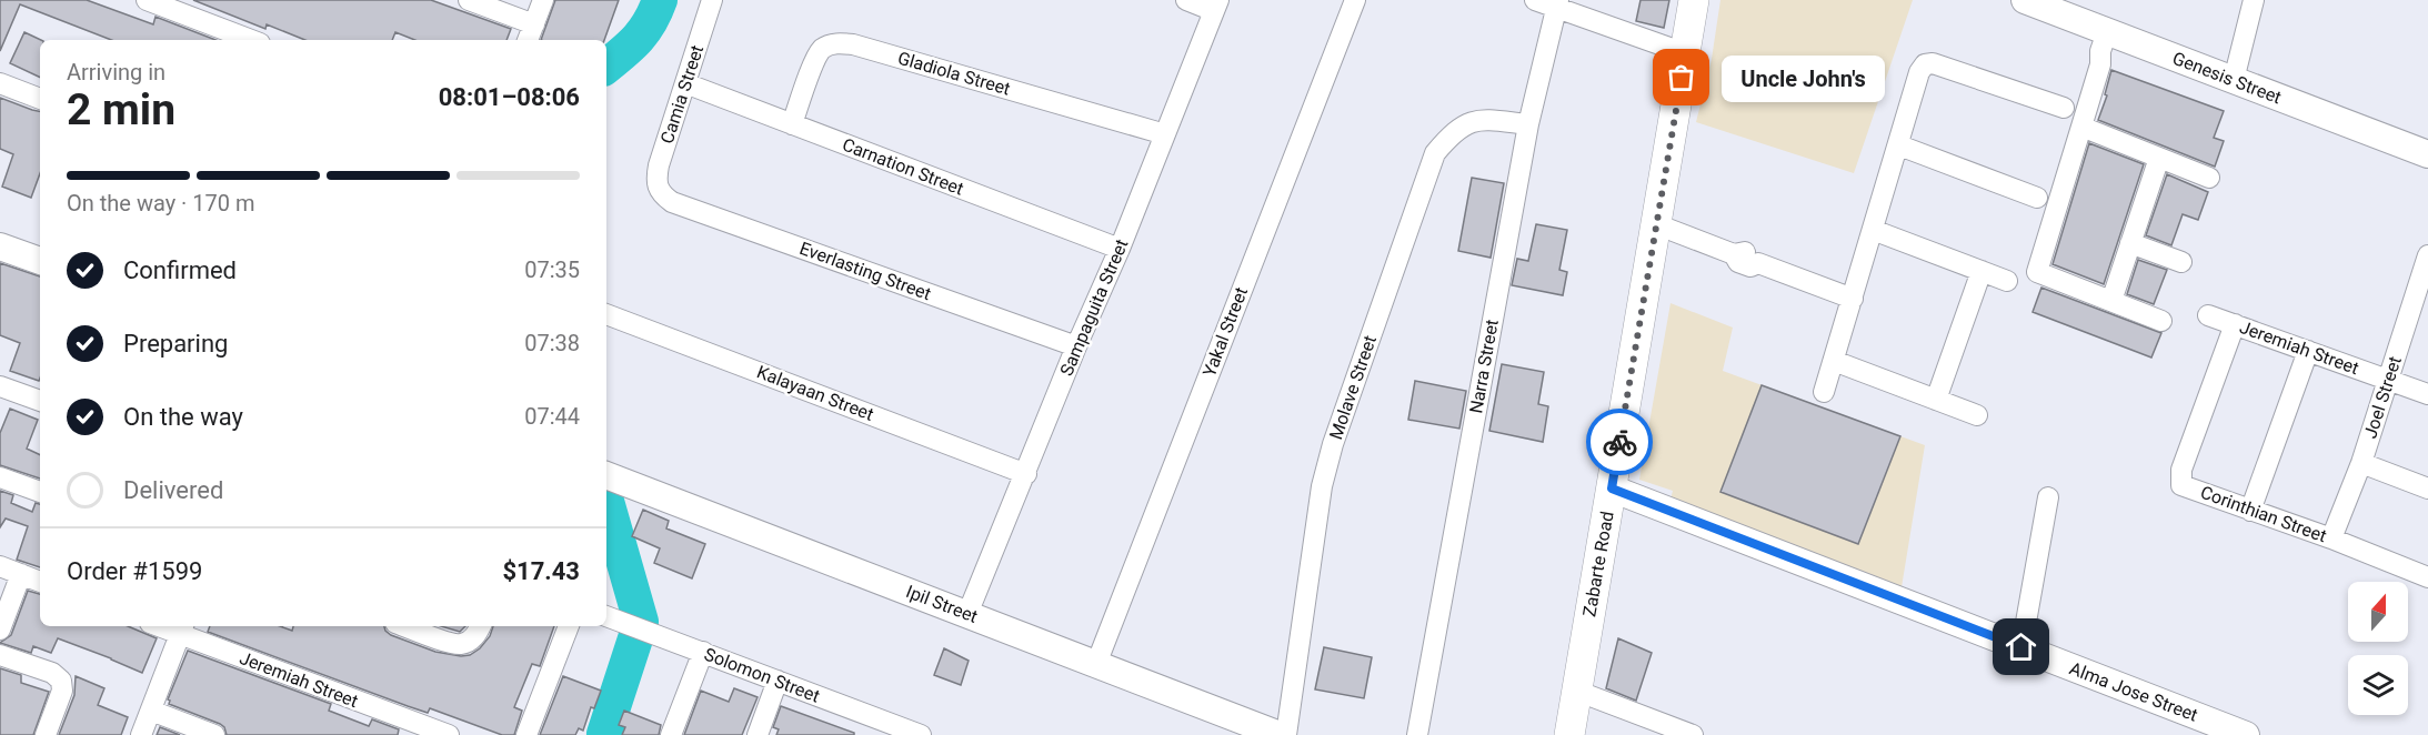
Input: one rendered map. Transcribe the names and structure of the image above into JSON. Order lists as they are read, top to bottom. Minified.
{"streets":{"main road":["Zabarte Road"],"street":["Gladiola Street","Genesis Street","Camia Street","Carnation Street","Everlasting Street","Sampaguita Street","Yakal Street","Jeremiah Street","Narra Street","Molave Street","Kalayaan Street","Joel Street","Corinthian Street","Ipil Street","Solomon Street","Alma Jose Street"]},"crossings":[["Gladiola Street","Carnation Street"],["Gladiola Street","Sampaguita Street"],["Camia Street","Carnation Street"],["Camia Street","Everlasting Street"],["Carnation Street","Sampaguita Street"],["Everlasting Street","Sampaguita Street"],["Sampaguita Street","Kalayaan Street"],["Sampaguita Street","Ipil Street"],["Yakal Street","Ipil Street"],["Jeremiah Street","Joel Street"],["Jeremiah Street","Corinthian Street"],["Narra Street","Molave Street"],["Joel Street","Corinthian Street"],["Zabarte Road","Alma Jose Street"]],"places":["Uncle John's"],"north":"top","page":{"heading":["2 min","Arriving in","08:01–08:06"],"panel":["Order #1599","$17.43"],"bubble":"Uncle John's","bar":"On the way · 170 m","list":[["Confirmed","07:35"],["Preparing","07:38"],["On the way","07:44"],"Delivered"]}}
